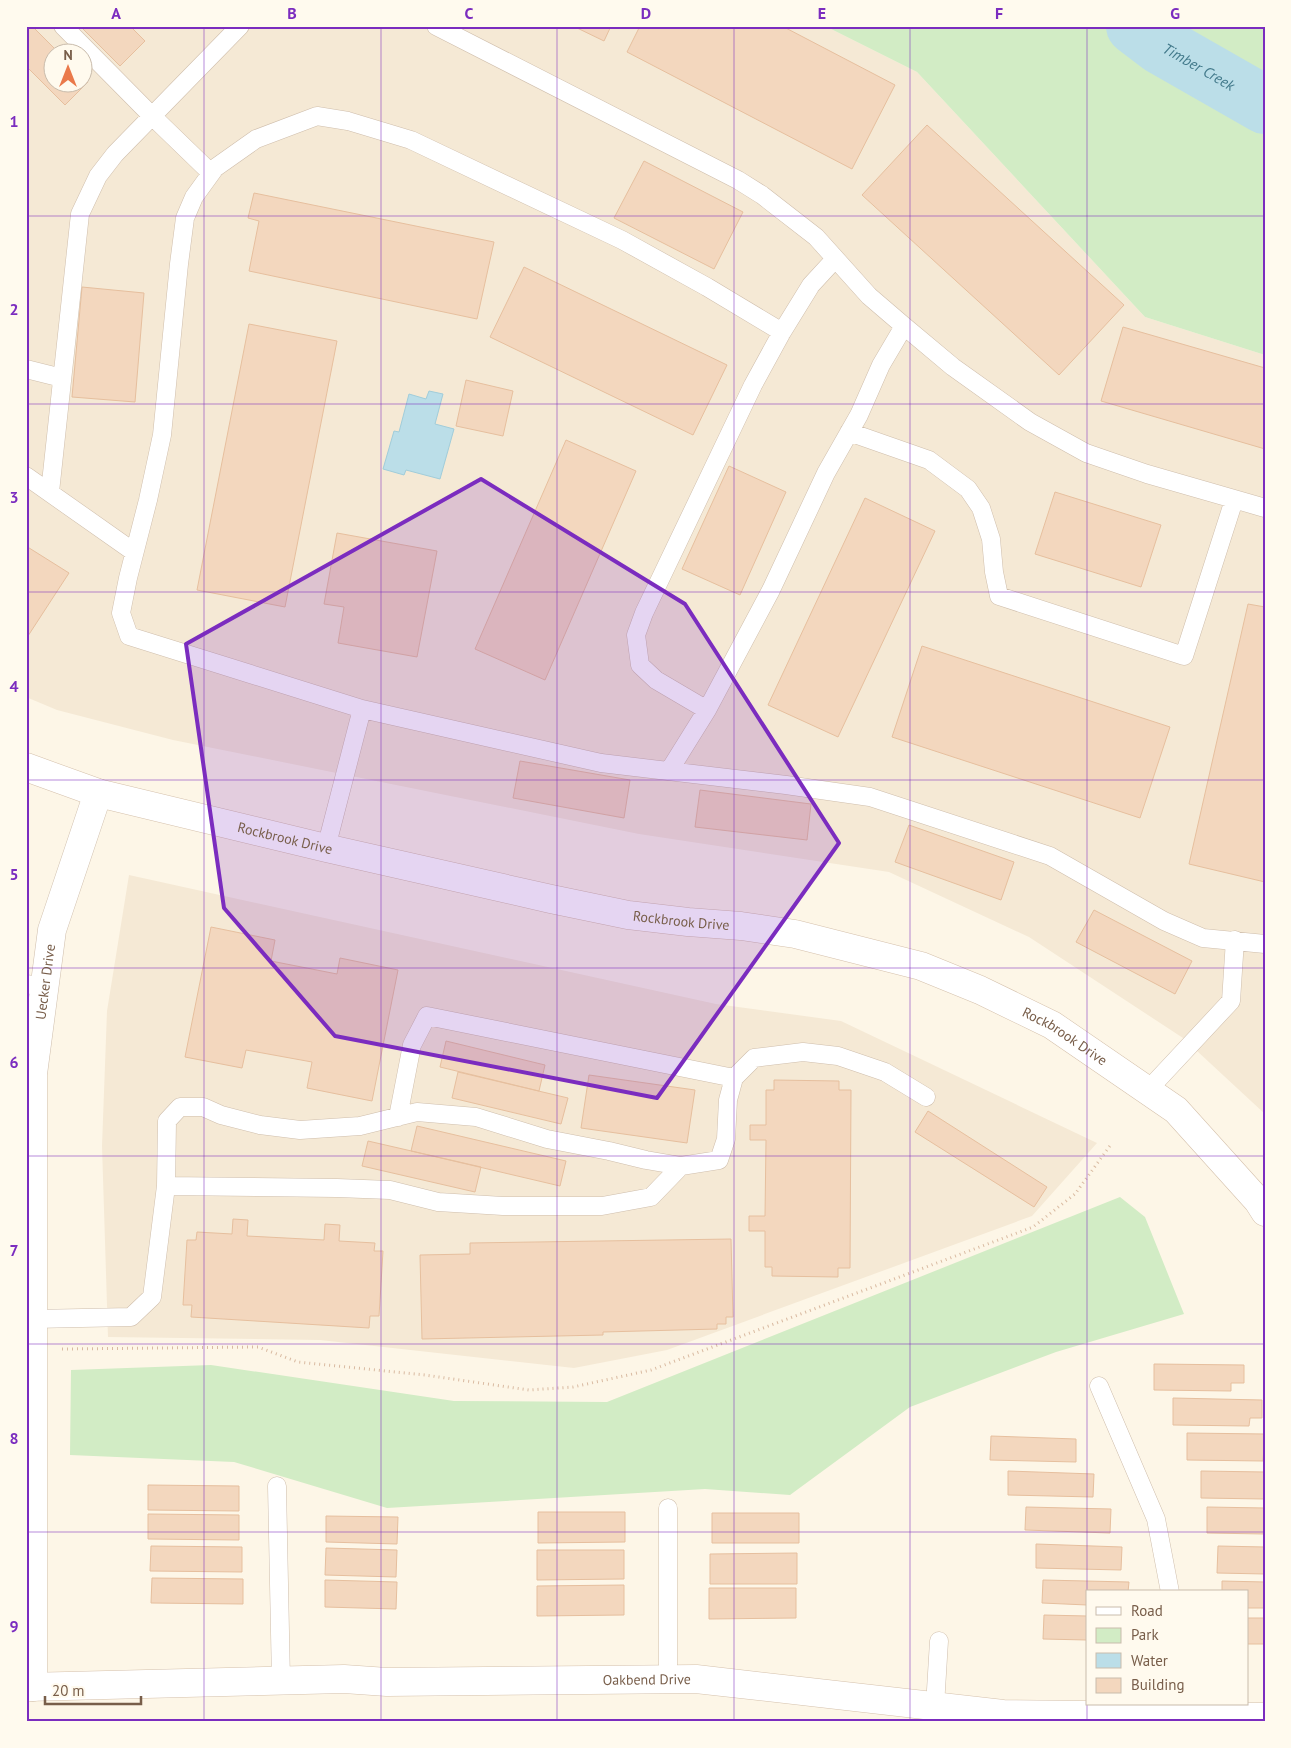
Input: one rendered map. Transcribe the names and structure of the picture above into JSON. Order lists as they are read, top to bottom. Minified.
{"streets":{"street":["Rockbrook Drive","Uecker Drive","Oakbend Drive"]},"crossings":[["Rockbrook Drive","Uecker Drive"],["Uecker Drive","Oakbend Drive"]],"water":["Timber Creek"],"legend":["Road","Park","Water","Building"],"scale_bar":"20 m","north":"top","grid":{"columns":["A","B","C","D","E","F","G"],"rows":["1","2","3","4","5","6","7","8","9"]}}
